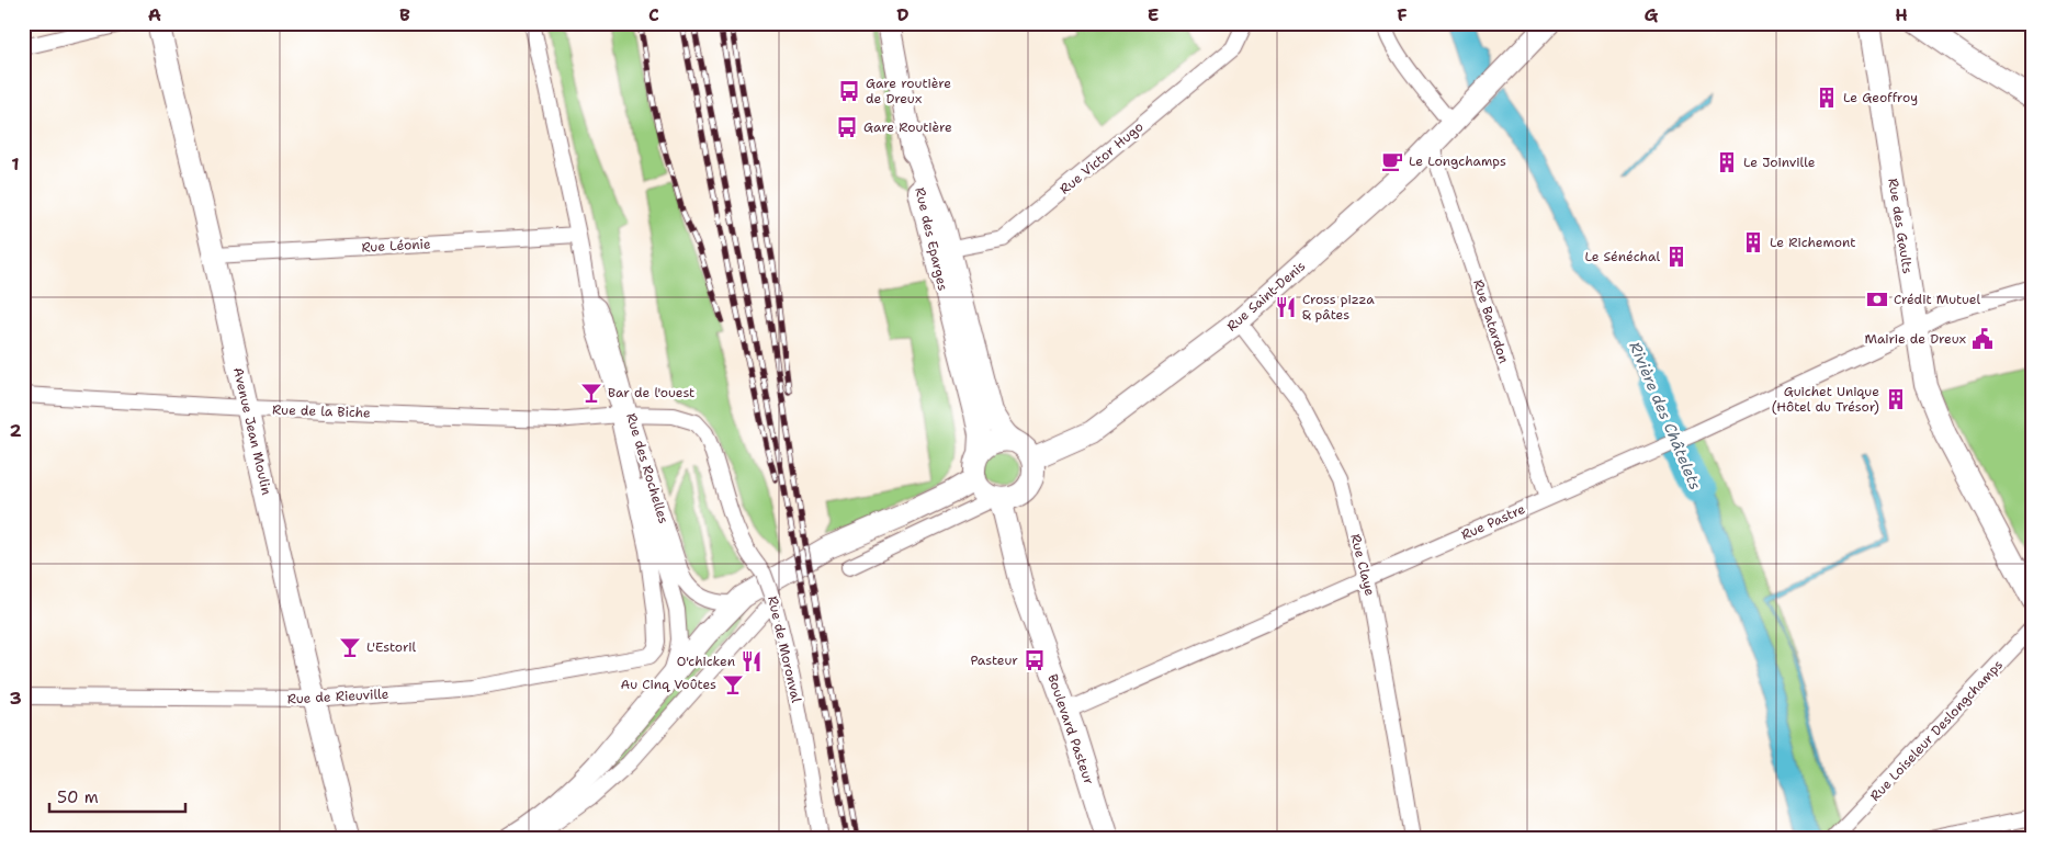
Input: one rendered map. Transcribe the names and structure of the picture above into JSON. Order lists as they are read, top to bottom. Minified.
{"streets":{"street":["Rue Victor Hugo","Rue des Gaults","Rue des Eparges","Rue Léonie","Rue Saint-Denis","Rue Batardon","Rue de la Biche","Avenue Jean Moulin","Rue des Rochelles","Rue Pastre","Rue Claye","Rue de Moronval","Rue de Rieuville","Boulevard Pasteur","Rue Loiseleur Deslongchamps"]},"crossings":[["Rue Victor Hugo","Rue des Eparges"],["Rue des Gaults","Rue Pastre"],["Rue des Eparges","Rue Saint-Denis"],["Rue des Eparges","Boulevard Pasteur"],["Rue Léonie","Avenue Jean Moulin"],["Rue Léonie","Rue des Rochelles"],["Rue Saint-Denis","Rue Batardon"],["Rue Saint-Denis","Rue Claye"],["Rue Saint-Denis","Boulevard Pasteur"],["Rue Batardon","Rue Pastre"],["Rue de la Biche","Avenue Jean Moulin"],["Rue de la Biche","Rue des Rochelles"],["Rue de la Biche","Rue de Moronval"],["Avenue Jean Moulin","Rue de Rieuville"],["Rue des Rochelles","Rue de Moronval"],["Rue des Rochelles","Rue de Rieuville"],["Rue Pastre","Rue Claye"],["Rue Pastre","Boulevard Pasteur"]],"water":["Rivière des Châtelets"],"places":{"bus stop":["Gare routière de Dreux","Gare Routière","Pasteur"],"building":["Le Geoffroy","Le Joinville","Le Richemont","Le Sénéchal","Guichet Unique (Hôtel du Trésor)"],"cafe":["Le Longchamps"],"bank":["Crédit Mutuel"],"restaurant":["Cross pizza & pâtes","O'chicken"],"public building":["Mairie de Dreux"],"bar":["Bar de l'ouest","L'Estoril","Au Cinq Voûtes"]},"scale_bar":"50 m","grid":{"columns":["A","B","C","D","E","F","G","H"],"rows":["1","2","3"]}}
